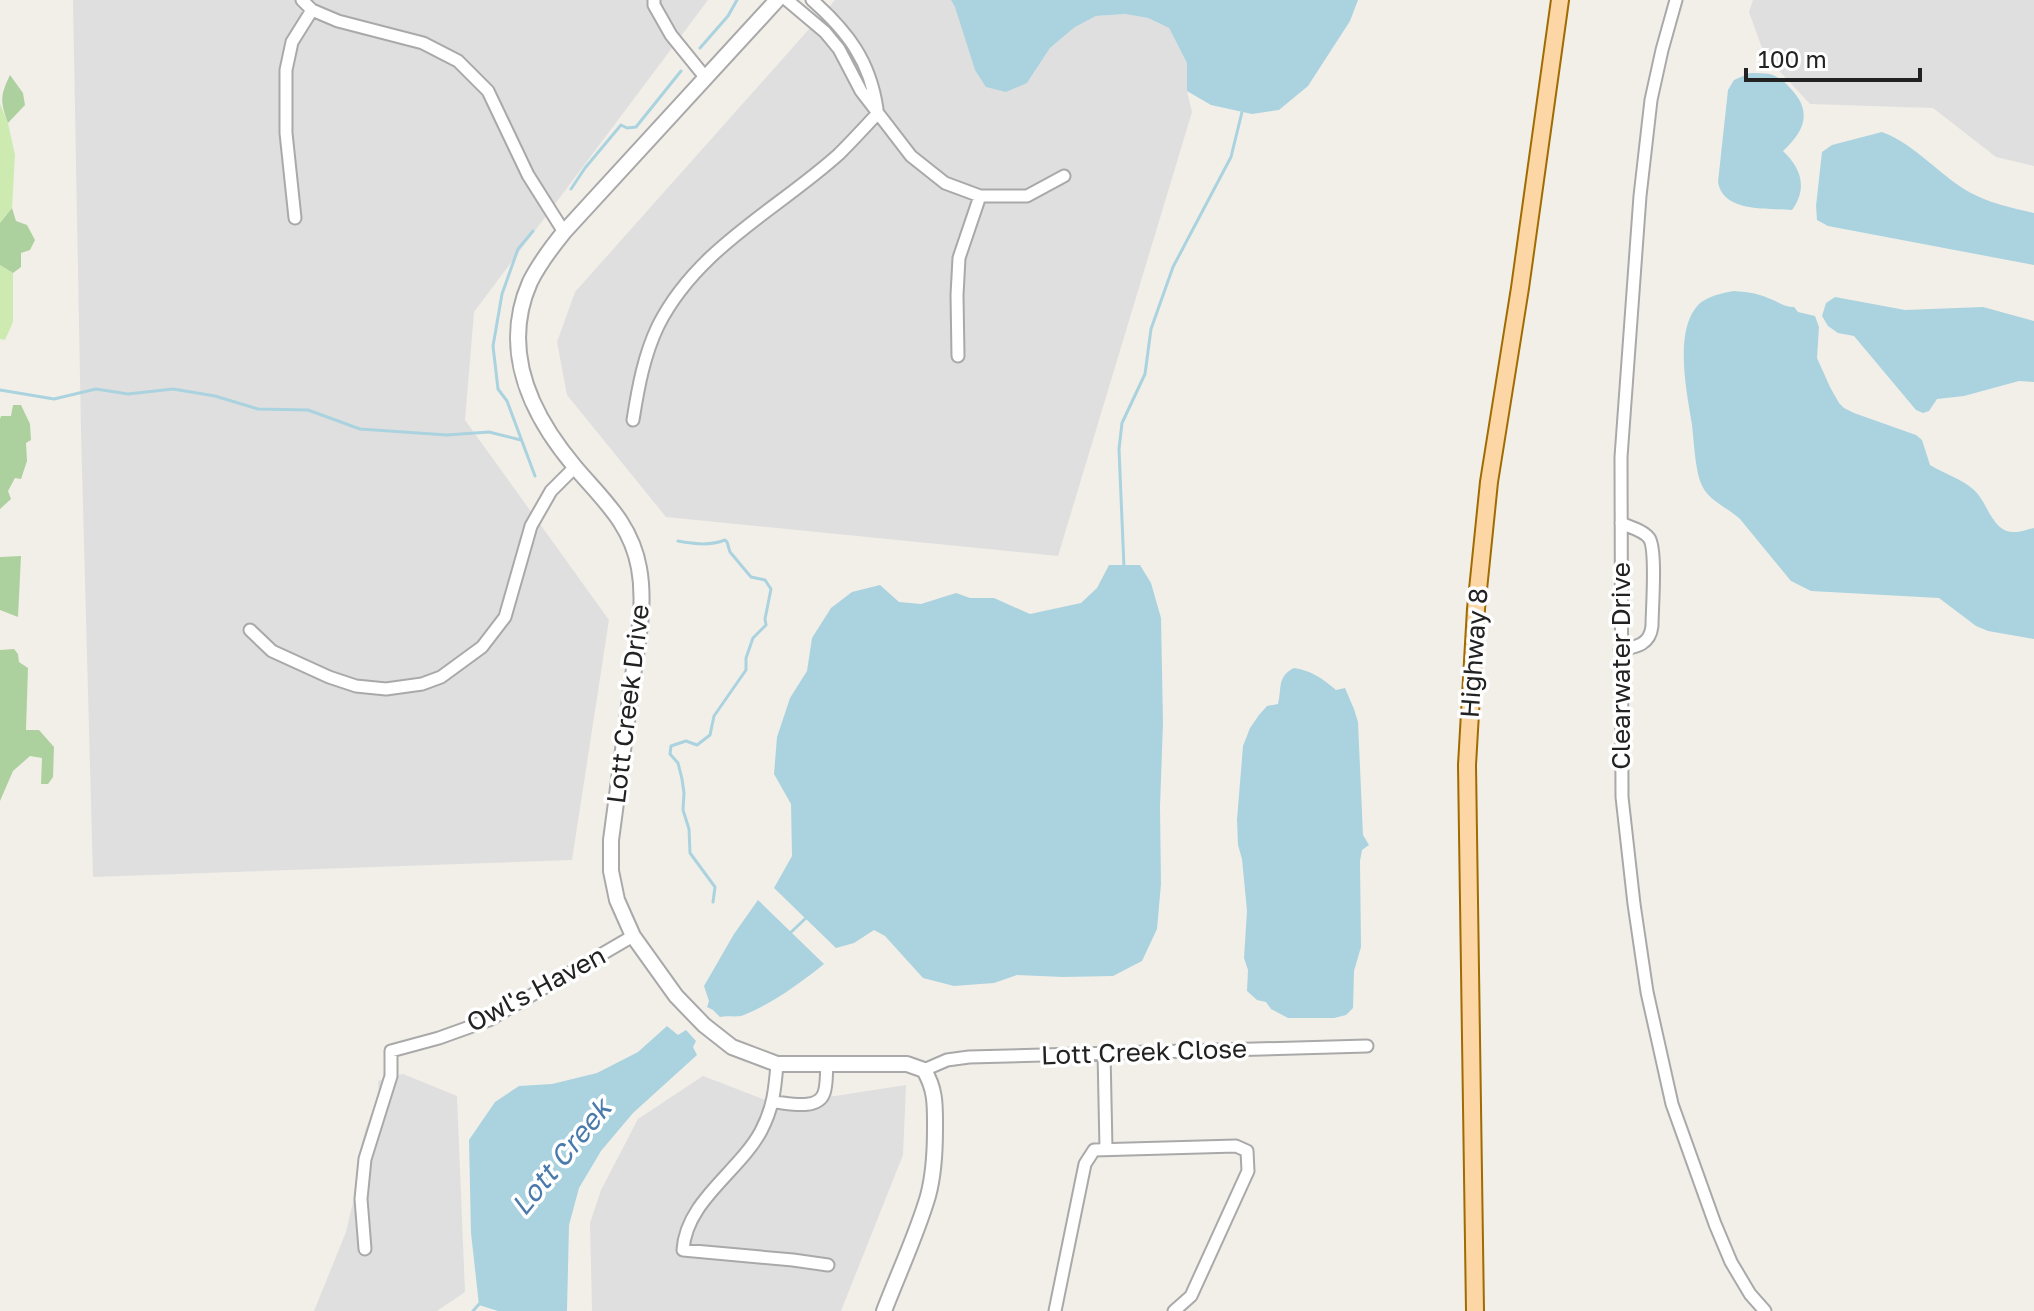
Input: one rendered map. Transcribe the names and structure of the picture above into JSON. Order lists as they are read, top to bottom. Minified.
{"streets":{"main road":["Highway 8"],"street":["Clearwater Drive","Lott Creek Drive","Owl's Haven","Lott Creek Close"]},"crossings":[["Lott Creek Drive","Owl's Haven"],["Lott Creek Drive","Lott Creek Close"]],"water":["Lott Creek"],"scale_bar":"100 m"}
